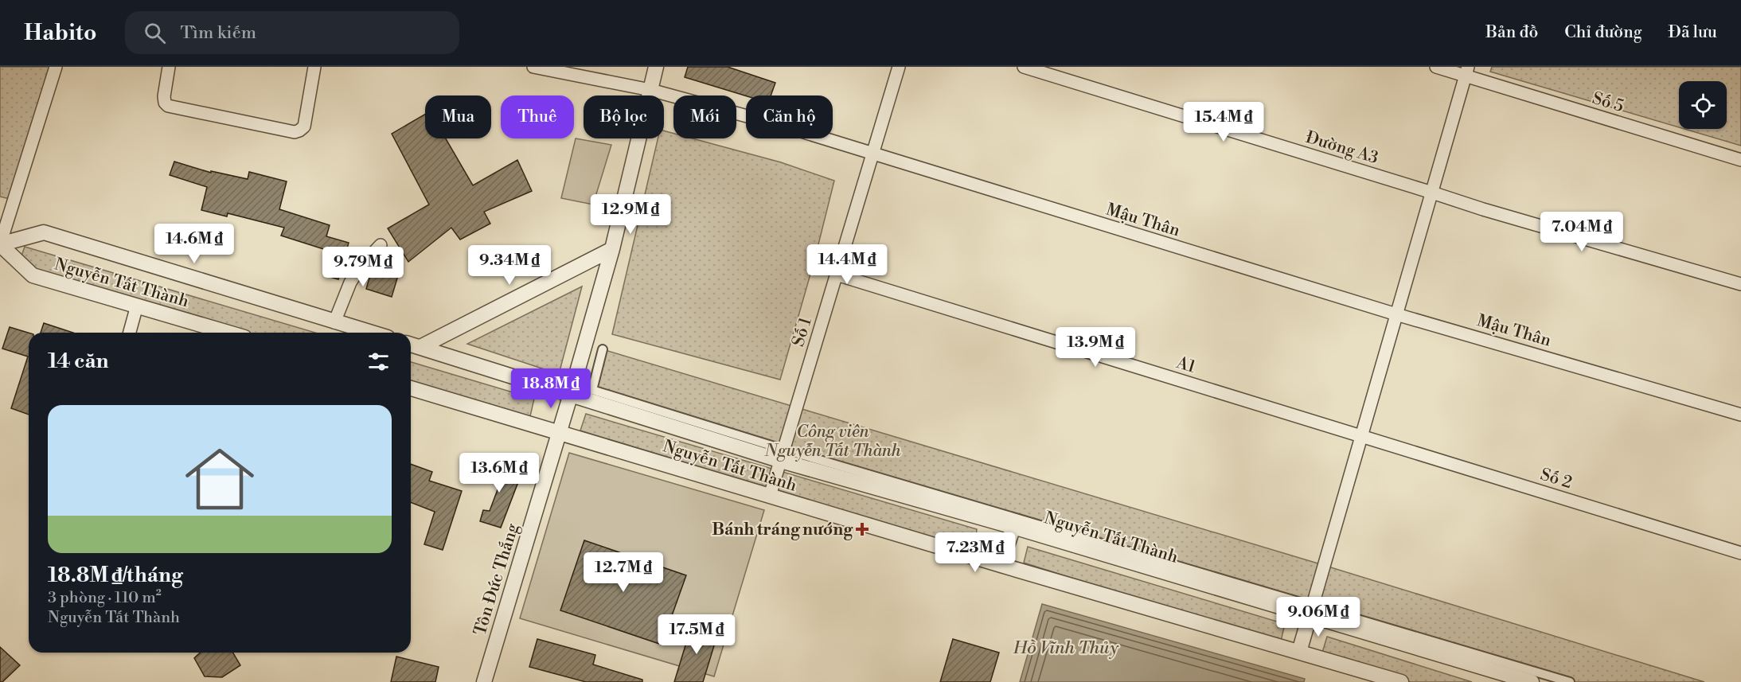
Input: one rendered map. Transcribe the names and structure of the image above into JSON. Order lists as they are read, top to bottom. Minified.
{"streets":{"street":["Số 5","Đường A3","Mậu Thân","Nguyễn Tất Thành","Số 1","A1","Số 2","Tôn Đức Thắng"]},"crossings":[["Mậu Thân","Số 1"],["Nguyễn Tất Thành","Số 1"],["Nguyễn Tất Thành","Tôn Đức Thắng"],["Số 1","A1"],["A1","Số 2"]],"water":["Hồ Vĩnh Thủy"],"parks":["Công viên Nguyễn Tất Thành"],"places":{"health":["Bánh tráng nướng"]},"page":{"header":"Habito","search":"Tìm kiếm","nav":["Bản đồ","Chỉ đường","Đã lưu"],"chip":["Mua","Thuê","Bộ lọc","Mới","Căn hộ"],"price":["15.4M ₫","12.9M ₫","7.04M ₫","14.6M ₫","14.4M ₫","9.34M ₫","9.79M ₫","13.9M ₫","18.8M ₫","13.6M ₫","7.23M ₫","12.7M ₫","9.06M ₫","17.5M ₫"],"heading":"14 căn","list":[{"name":"18.8M ₫/tháng","note":"3 phòng · 110 m² · Nguyễn Tất Thành"}]}}
